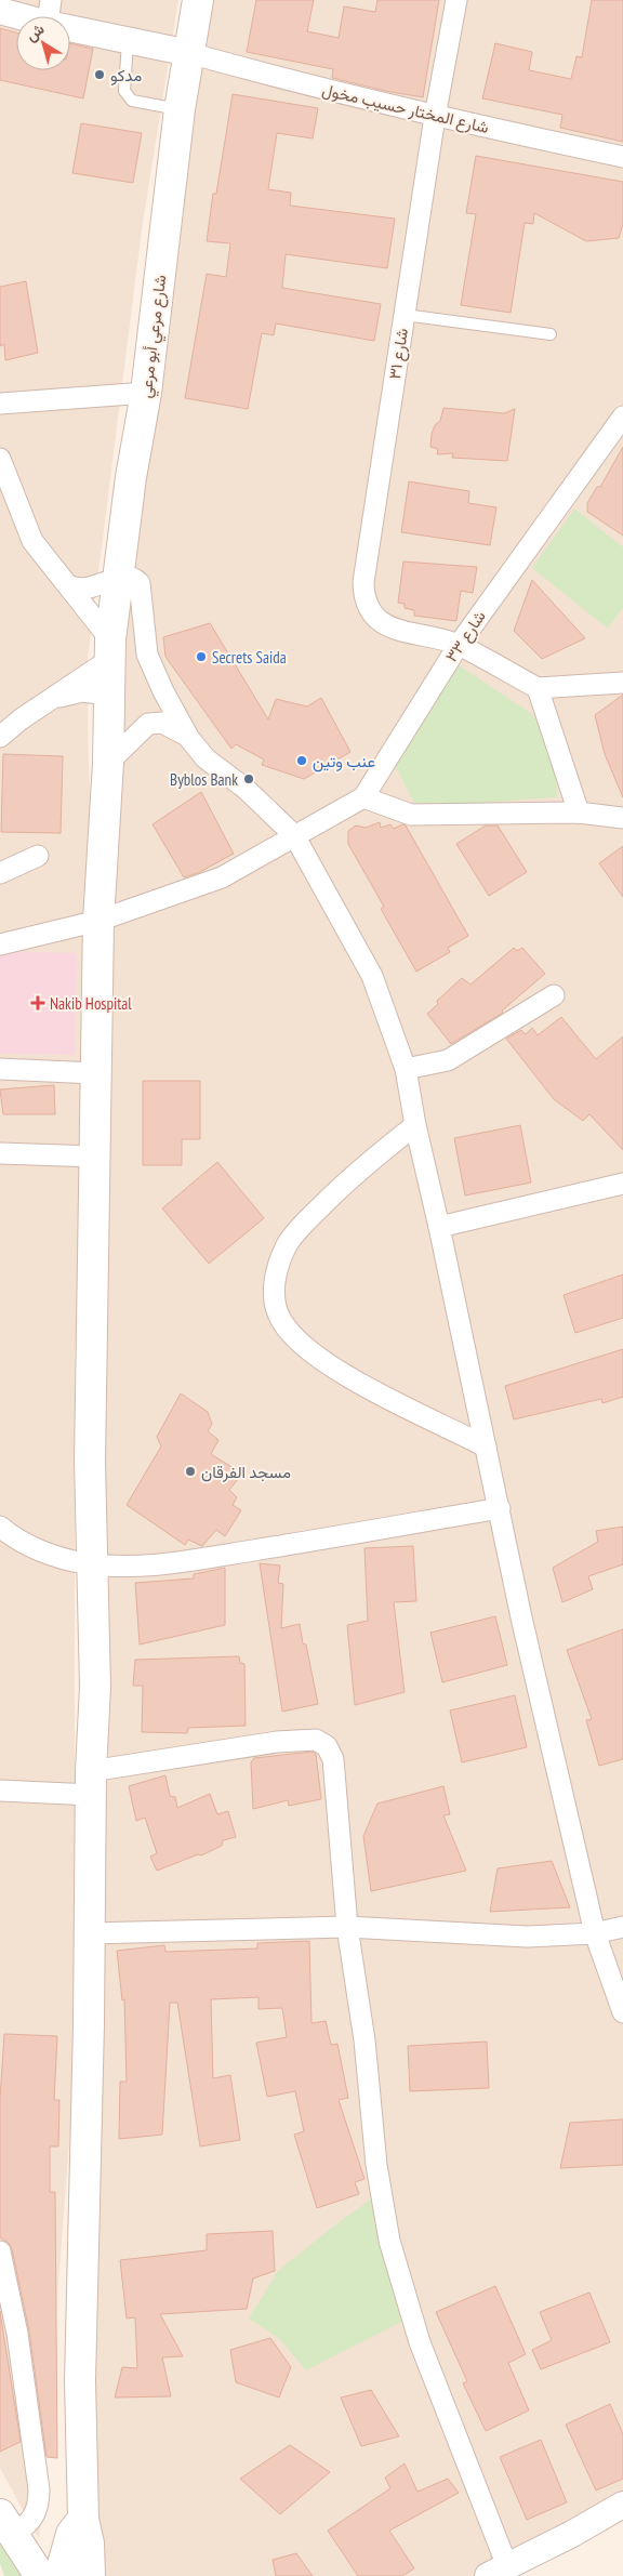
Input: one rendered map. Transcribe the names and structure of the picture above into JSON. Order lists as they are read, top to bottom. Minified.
{"streets":{"main road":["شارع مرعي أبو مرعي"],"street":["شارع المختار حسيب مخول","شارع ٣١","شارع ٣٣"]},"crossings":[["شارع المختار حسيب مخول","شارع مرعي أبو مرعي"],["شارع المختار حسيب مخول","شارع ٣١"],["شارع مرعي أبو مرعي","شارع ٣٣"],["شارع ٣١","شارع ٣٣"]],"places":{"other":["مدكو","Secrets Saida","عنب وتين","Byblos Bank","مسجد الفرقان"],"health":["Nakib Hospital"]},"north":"top left"}
